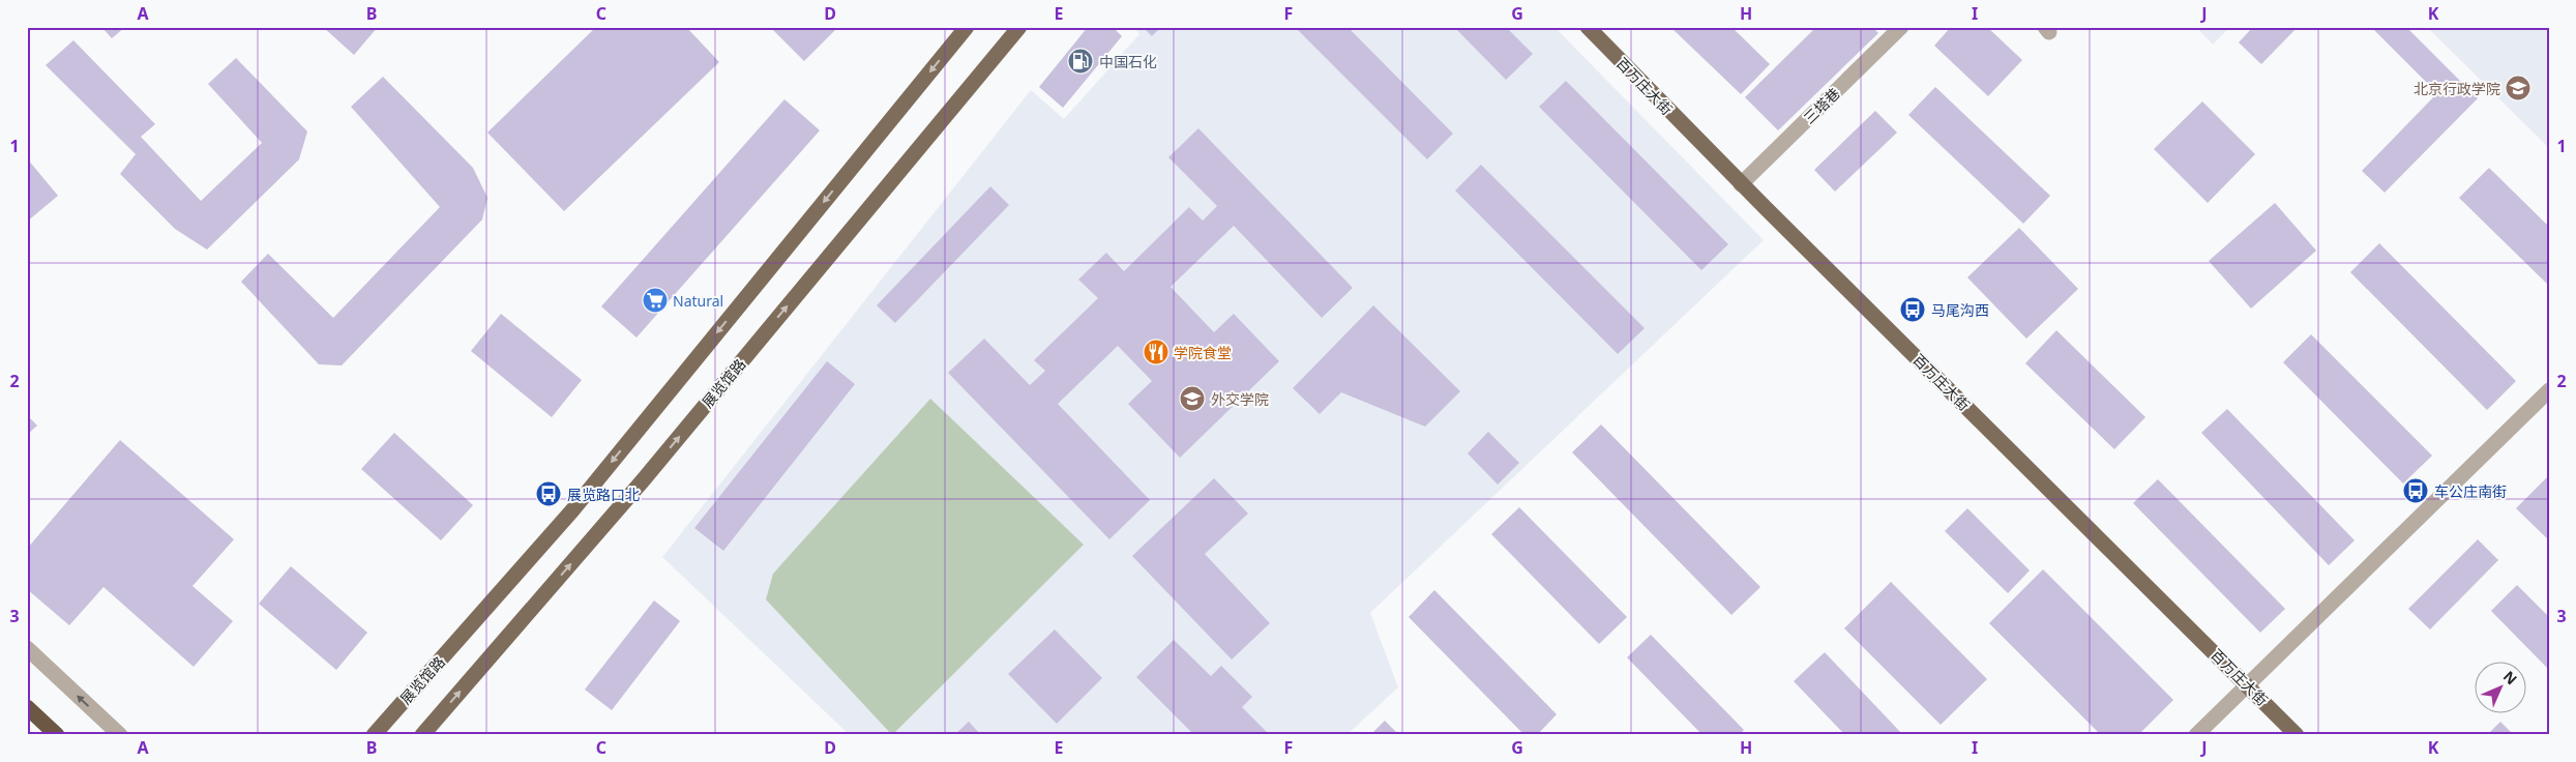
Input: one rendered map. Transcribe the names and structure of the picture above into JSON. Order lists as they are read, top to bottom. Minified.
{"streets":{"main road":["百万庄大街","展览馆路"],"street":["三塔巷"]},"crossings":[["百万庄大街","三塔巷"]],"places":{"fuel station":["中国石化"],"school or university":["北京行政学院","外交学院"],"supermarket":["Natural"],"bus stop":["马尾沟西","车公庄南街","展览路口北"],"restaurant":["学院食堂"]},"north":"top right","grid":{"columns":["A","B","C","D","E","F","G","H","I","J","K"],"rows":["1","2","3"]}}
